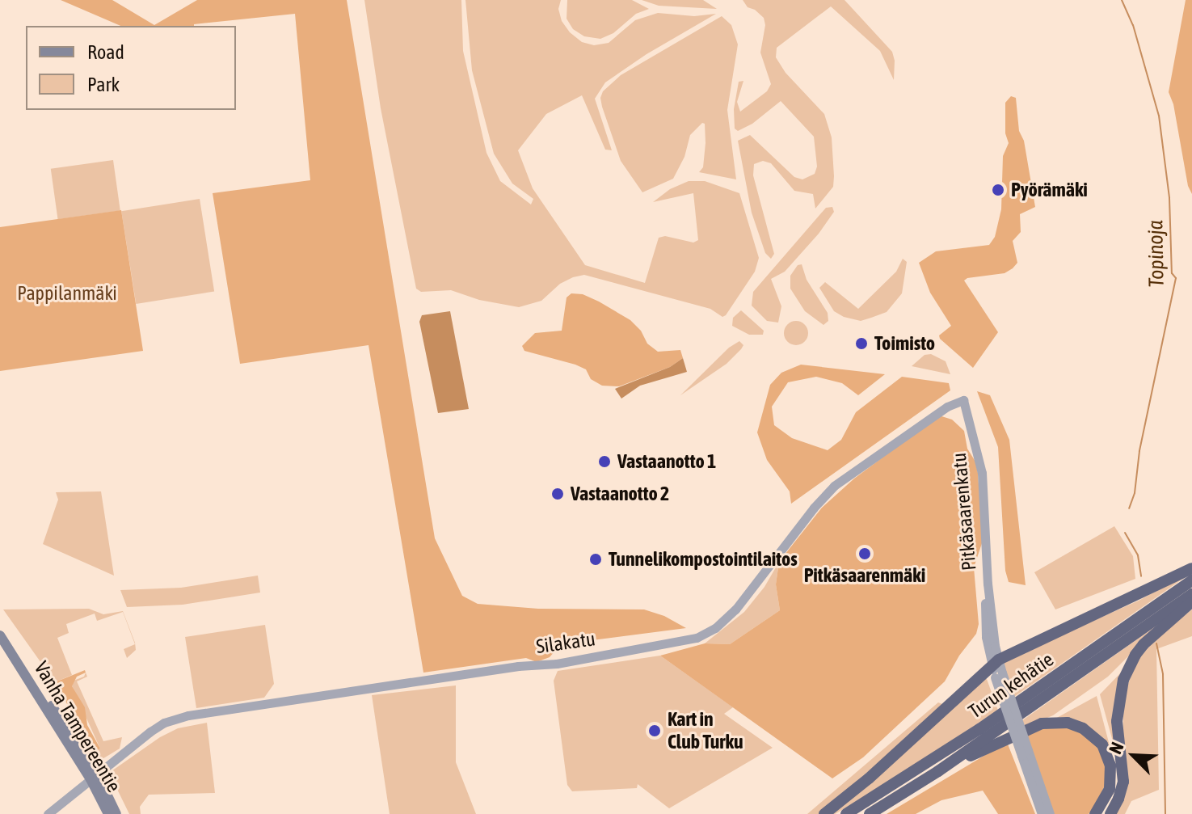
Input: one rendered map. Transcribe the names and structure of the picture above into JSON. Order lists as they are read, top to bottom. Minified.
{"streets":{"highway":["Turun kehätie"],"main road":["Vanha Tampereentie"],"street":["Pitkäsaarenkatu","Silakatu"]},"crossings":[["Pitkäsaarenkatu","Silakatu"],["Silakatu","Vanha Tampereentie"]],"water":["Topinoja"],"parks":["Pappilanmäki"],"places":["Pyörämäki","Toimisto","Vastaanotto 1","Vastaanotto 2","Pitkäsaarenmäki","Tunnelikompostointilaitos","Kart in Club Turku"],"legend":["Road","Park"],"north":"top left"}
